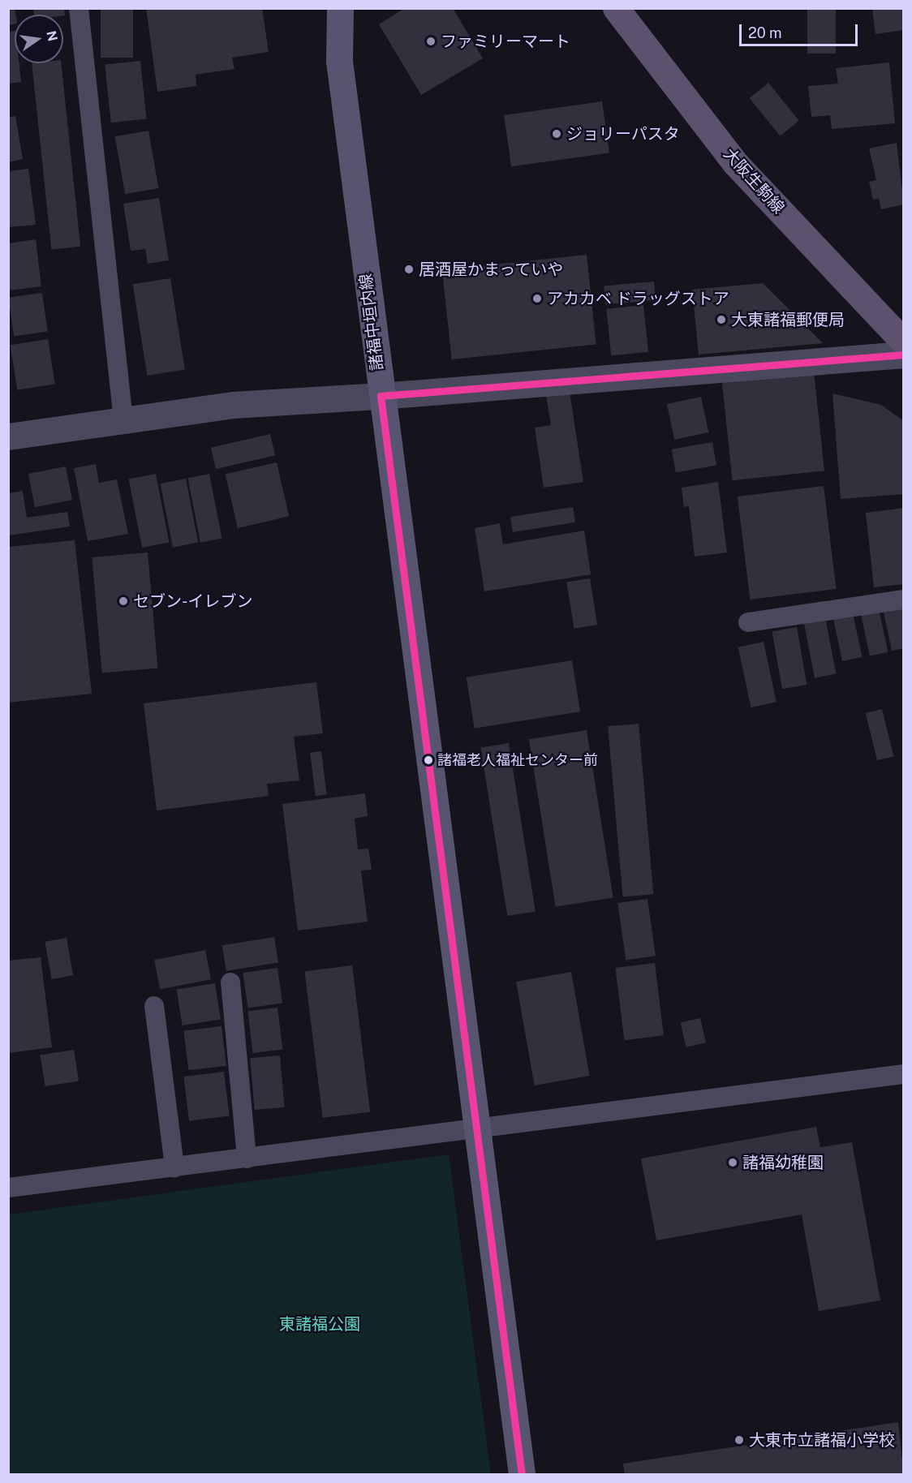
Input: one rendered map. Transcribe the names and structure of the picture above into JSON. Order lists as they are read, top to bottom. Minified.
{"streets":{"main road":["大阪生駒線"],"street":["諸福中垣内線"]},"parks":["東諸福公園"],"places":["ファミリーマート","ジョリーパスタ","居酒屋かまっていや","アカカベ ドラッグストア","大東諸福郵便局","セブン-イレブン","諸福老人福祉センター前","諸福幼稚園","大東市立諸福小学校"],"scale_bar":"20 m","north":"right"}
